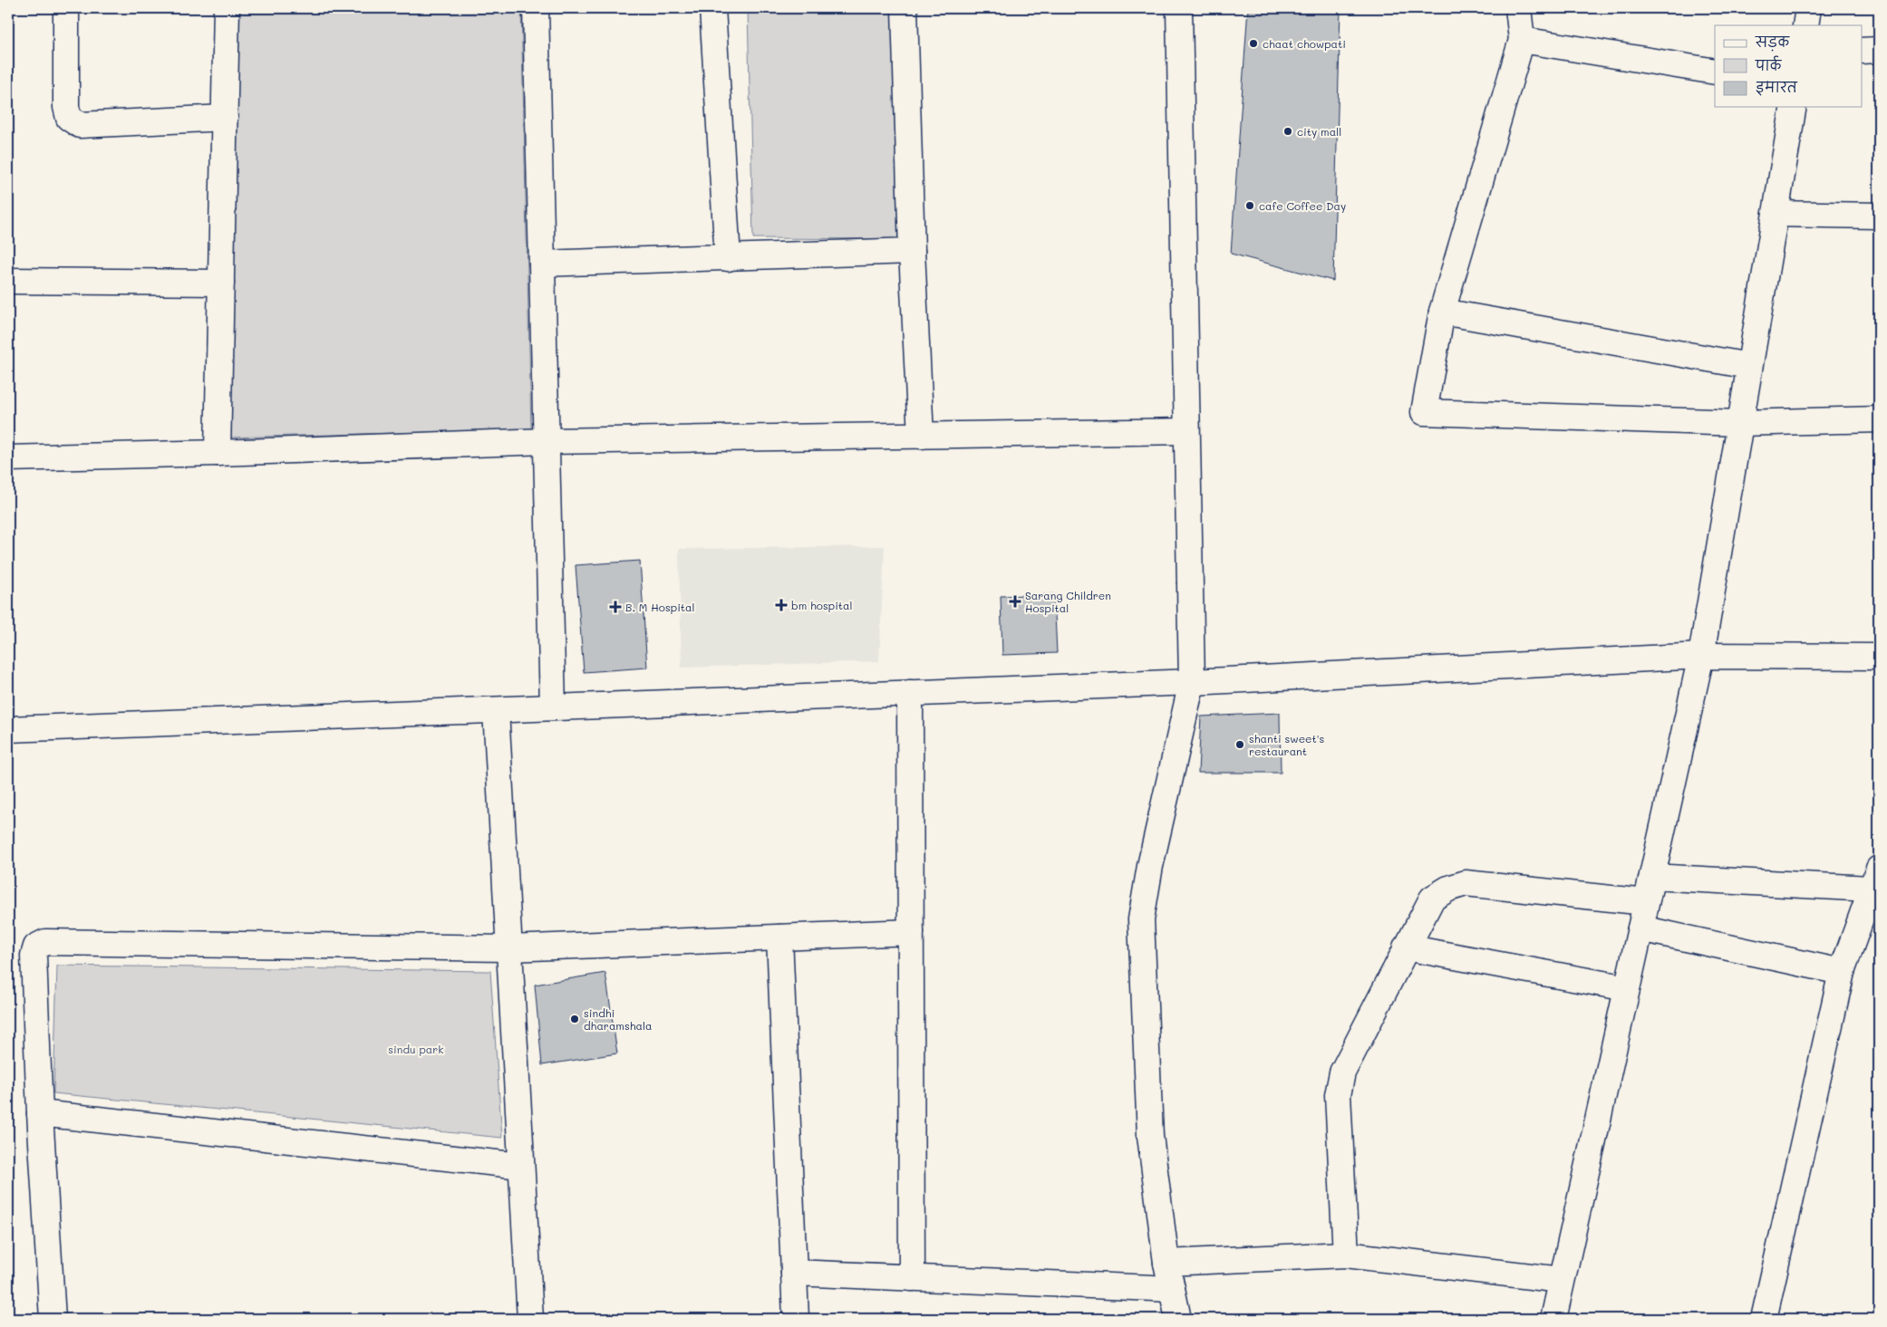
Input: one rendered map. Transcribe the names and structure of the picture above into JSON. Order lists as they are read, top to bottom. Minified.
{"parks":["sindu park"],"places":{"other":["chaat chowpati","city mall","cafe Coffee Day","shanti sweet's restaurant","sindhi dharamshala"],"health":["Sarang Children Hospital","bm hospital","B. M Hospital"]},"legend":["सड़क","पार्क","इमारत"]}
